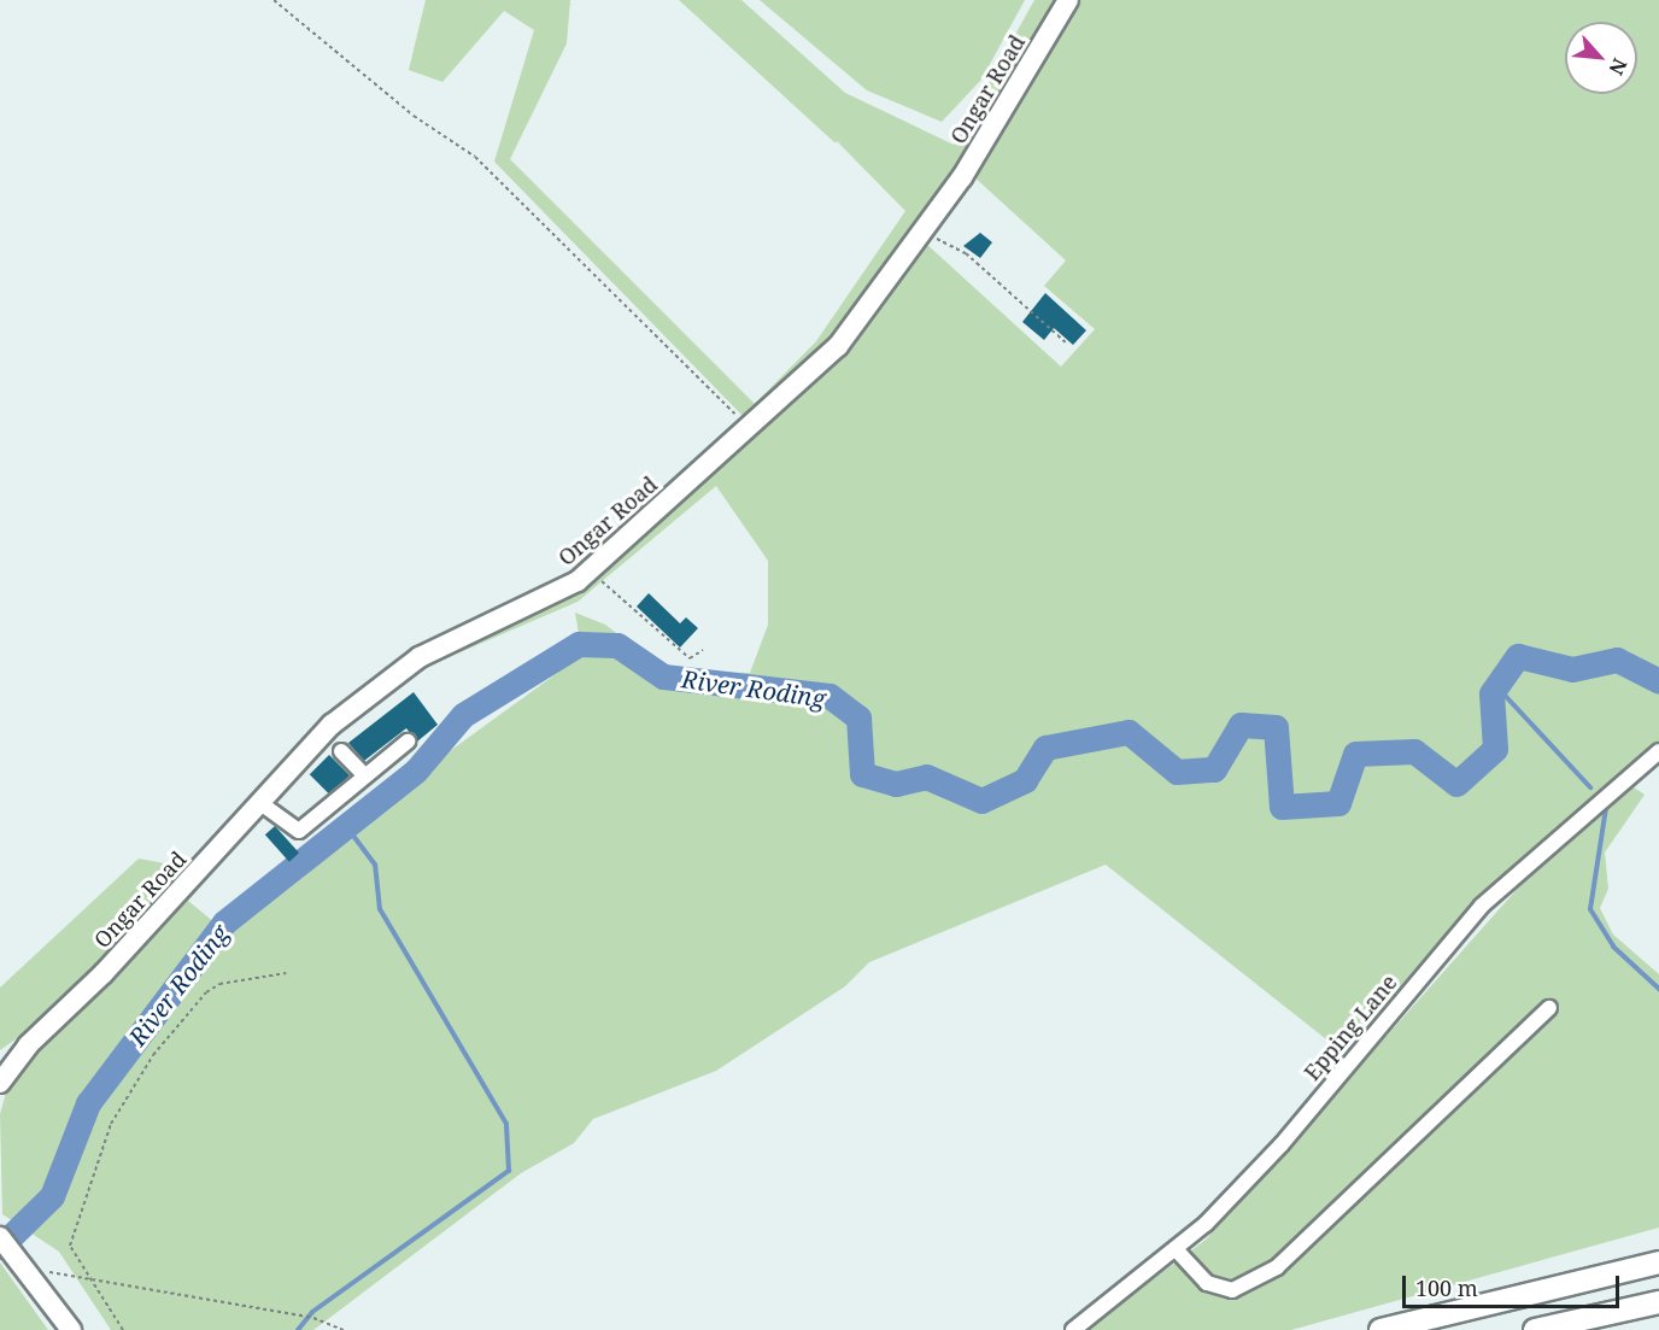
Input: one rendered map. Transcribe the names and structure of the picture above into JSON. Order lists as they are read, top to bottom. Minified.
{"streets":{"main road":["Ongar Road"],"street":["Epping Lane"]},"water":["River Roding"],"scale_bar":"100 m","north":"bottom right"}
